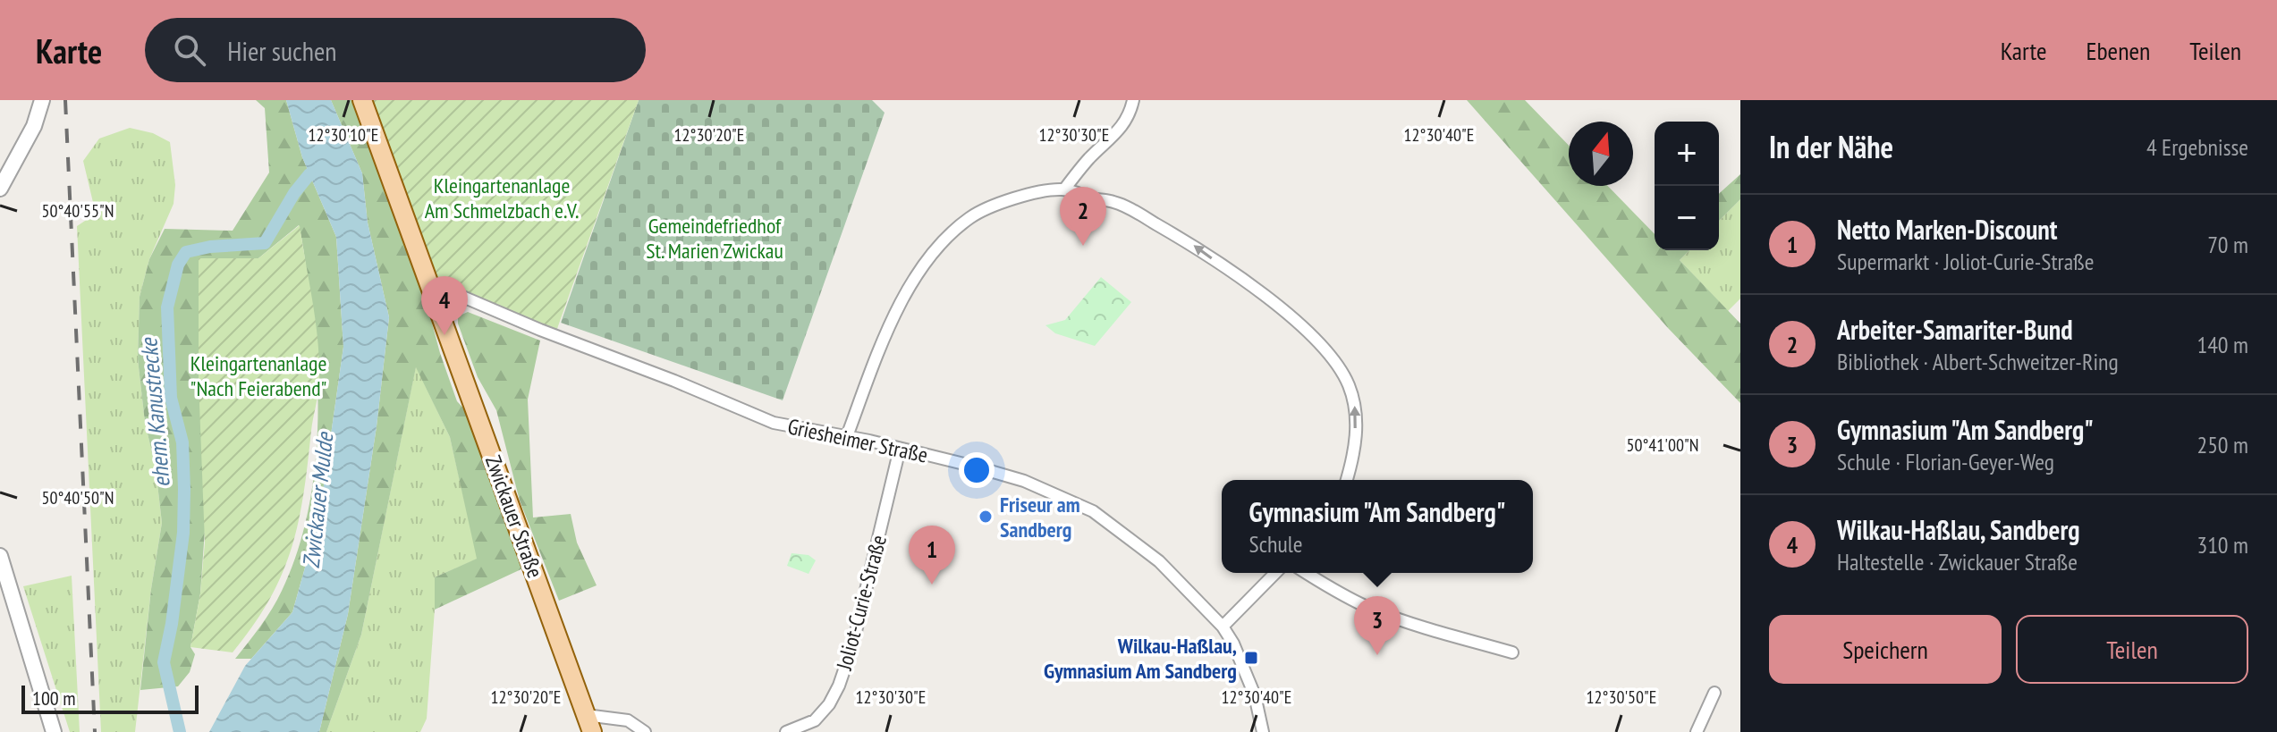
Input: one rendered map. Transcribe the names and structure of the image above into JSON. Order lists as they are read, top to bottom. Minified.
{"streets":{"main road":["Zwickauer Straße"],"street":["Griesheimer Straße","Joliot-Curie-Straße"]},"crossings":[["Griesheimer Straße","Zwickauer Straße"],["Griesheimer Straße","Joliot-Curie-Straße"]],"water":["ehem. Kanustrecke","Zwickauer Mulde"],"parks":["Kleingartenanlage Am Schmelzbach e.V.","Gemeindefriedhof St. Marien Zwickau","Kleingartenanlage \"Nach Feierabend\""],"places":{"other":["Friseur am Sandberg"],"transit":["Wilkau-Haßlau, Gymnasium Am Sandberg"]},"scale_bar":"100 m","north":"top","page":{"header":"Karte","search":"Hier suchen","nav":["Karte","Ebenen","Teilen"],"heading":["In der Nähe","4 Ergebnisse"],"map_buttons":["+","−"],"pins":["2","4","1","3"],"list":[{"mark":"1","name":"Netto Marken-Discount","note":"Supermarkt · Joliot-Curie-Straße","value":"70 m"},{"mark":"2","name":"Arbeiter-Samariter-Bund","note":"Bibliothek · Albert-Schweitzer-Ring","value":"140 m"},{"mark":"3","name":"Gymnasium \"Am Sandberg\"","note":"Schule · Florian-Geyer-Weg","value":"250 m"},{"mark":"4","name":"Wilkau-Haßlau, Sandberg","note":"Haltestelle · Zwickauer Straße","value":"310 m"}],"popup":["Gymnasium \"Am Sandberg\"","Schule"],"buttons":["Speichern","Teilen"],"scale":"100 m"},"coordinates":["12°30'10\"E","12°30'20\"E","12°30'30\"E","12°30'40\"E","50°40'55\"N","50°41'00\"N","50°40'50\"N","12°30'50\"E"]}
